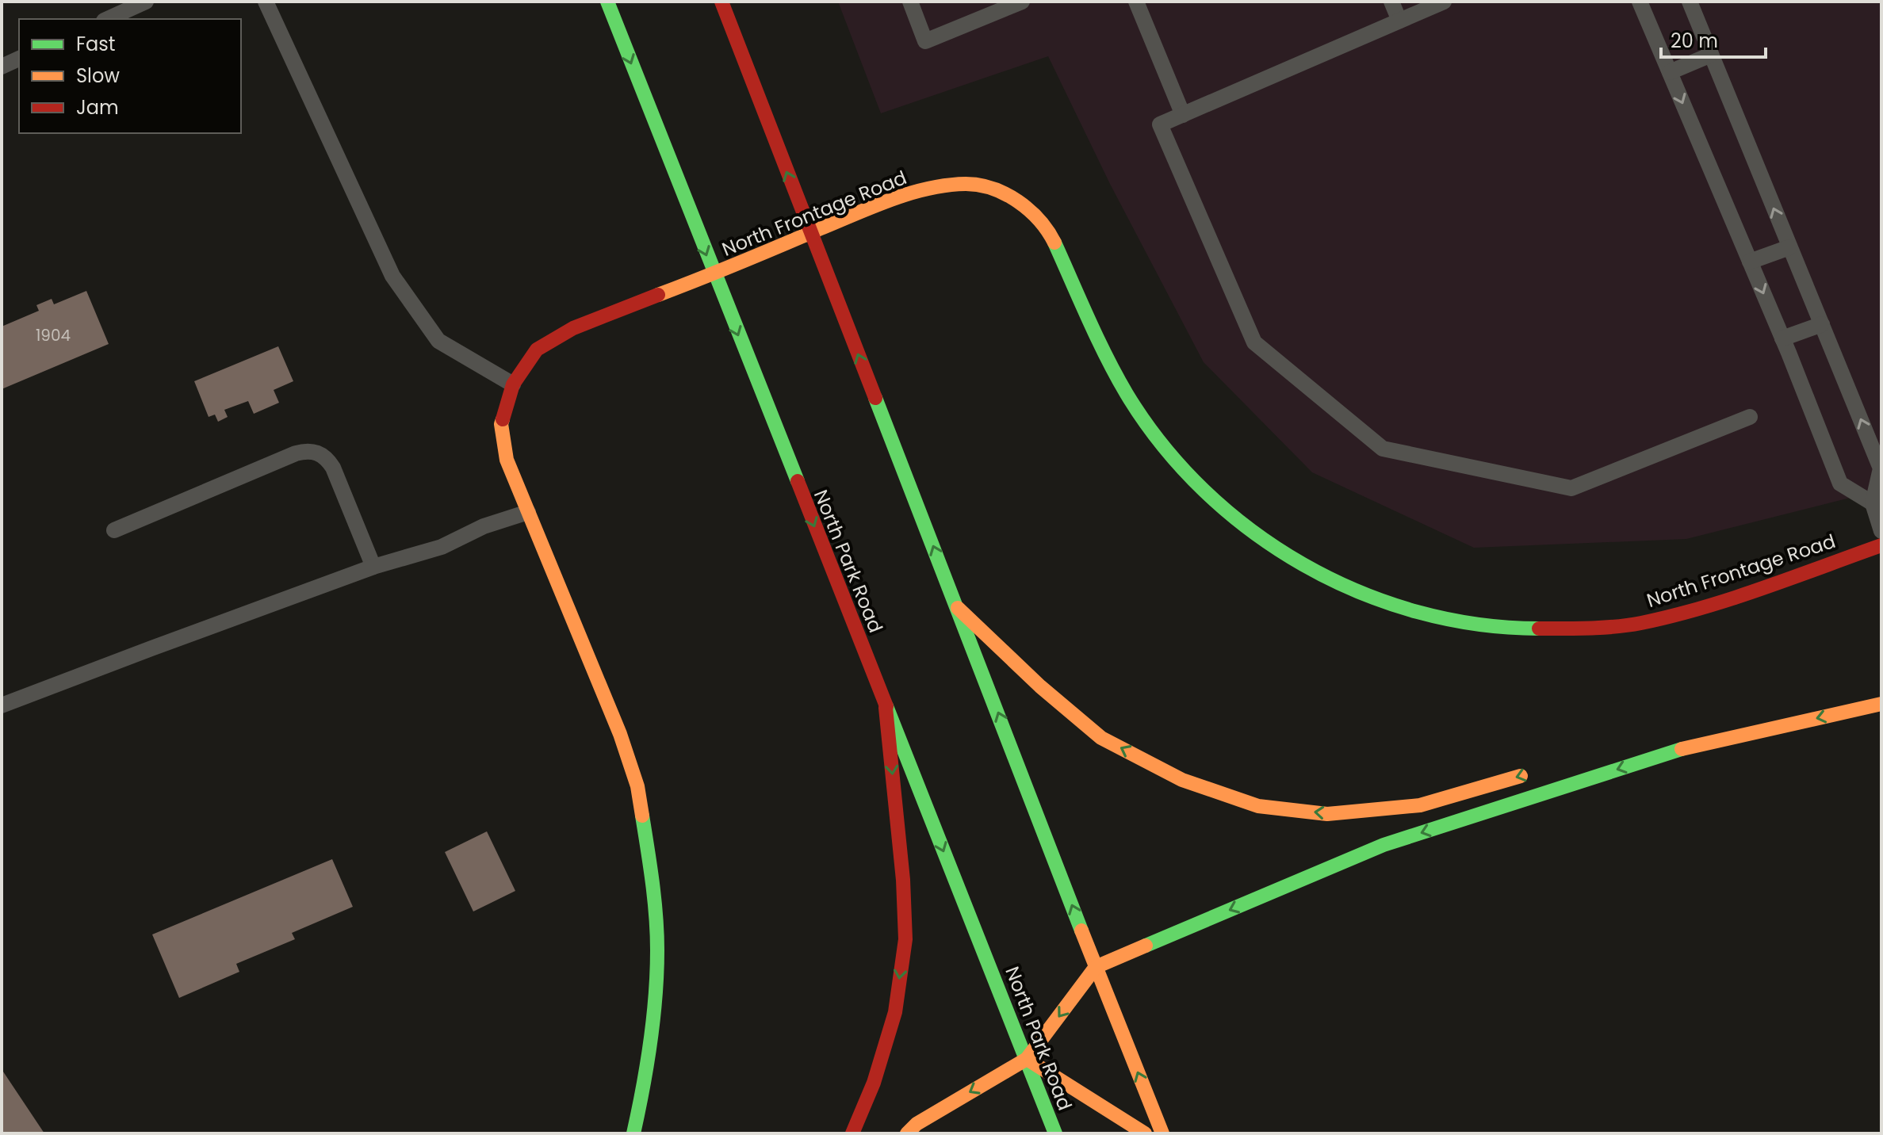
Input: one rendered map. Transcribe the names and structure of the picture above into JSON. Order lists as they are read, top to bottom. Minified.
{"streets":{"main road":["North Frontage Road","North Park Road"]},"crossings":[["North Frontage Road","North Park Road"]],"house_numbers":["1904"],"legend":["Fast","Slow","Jam"],"scale_bar":"20 m"}
